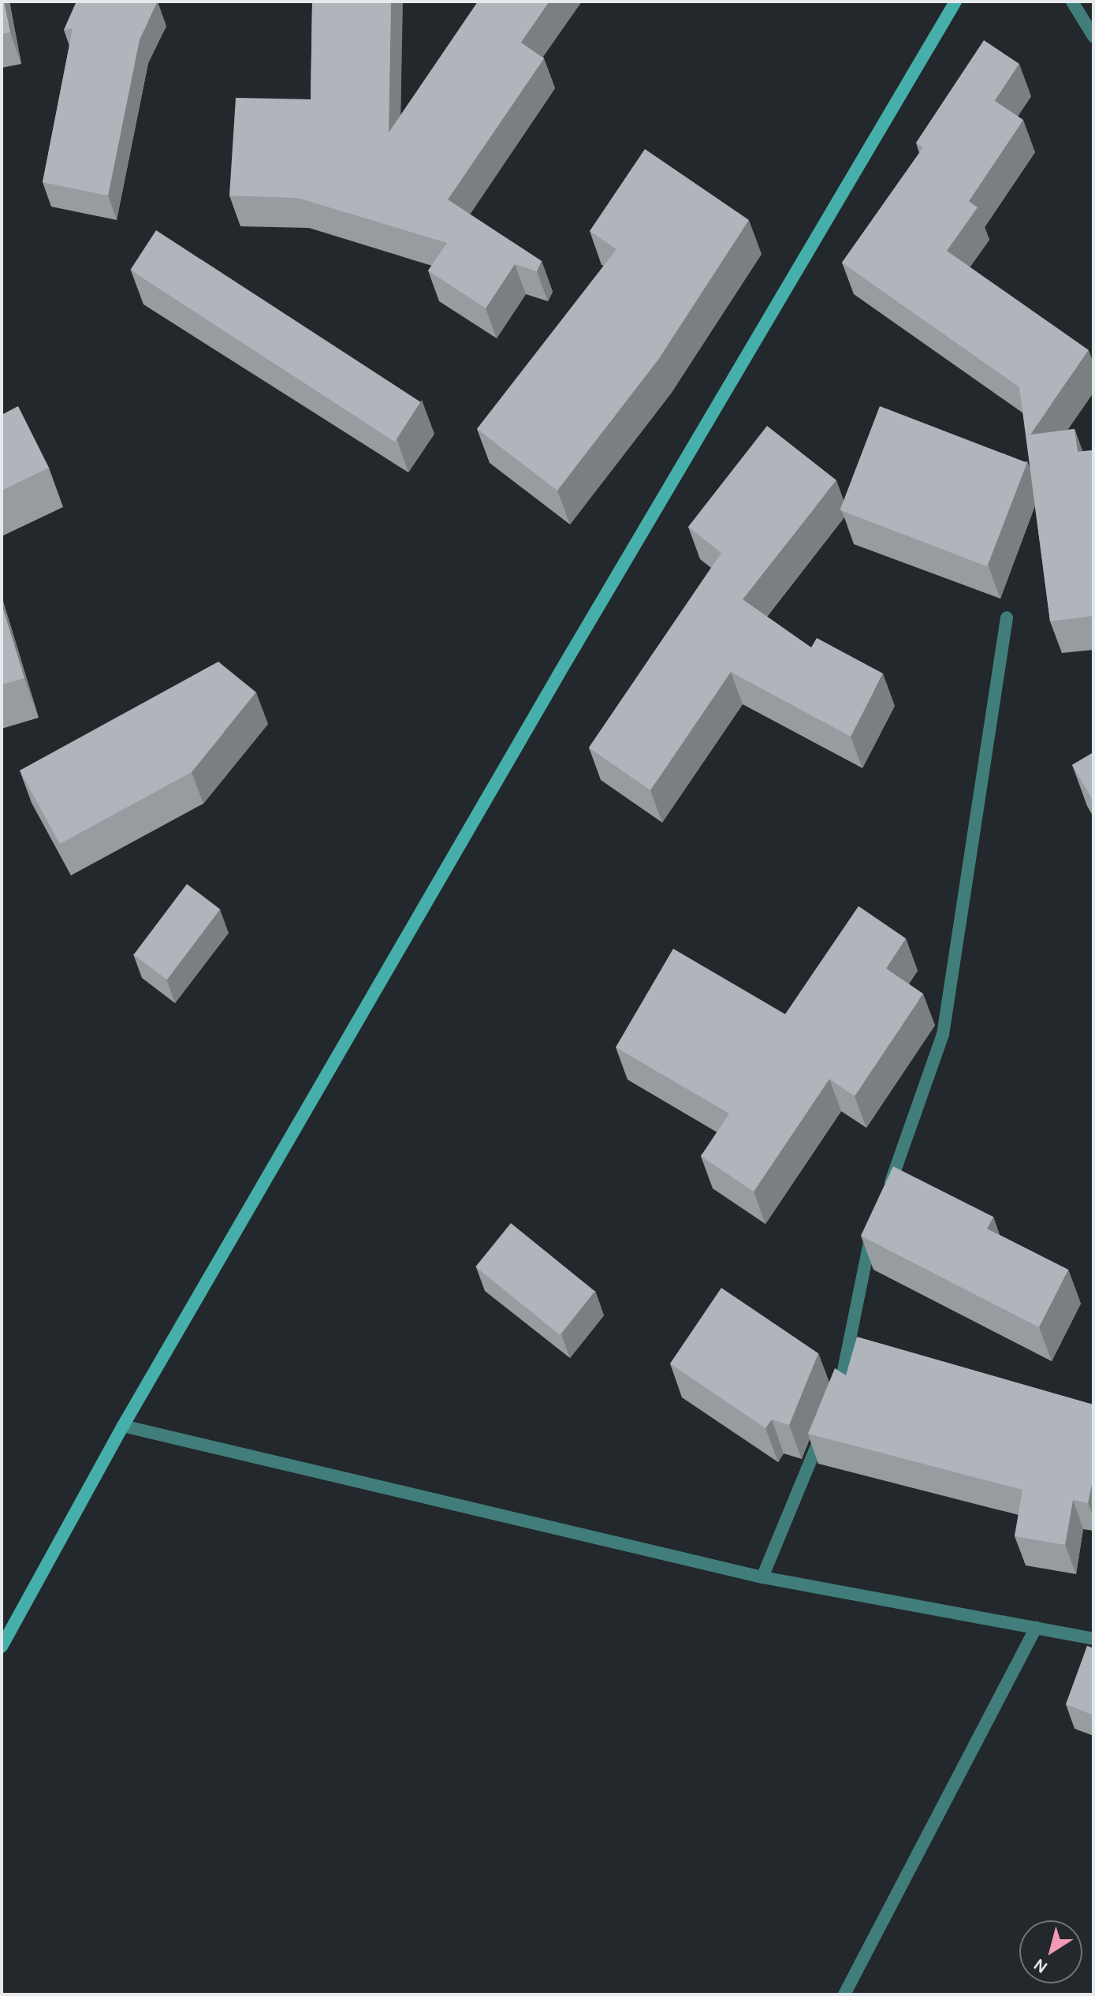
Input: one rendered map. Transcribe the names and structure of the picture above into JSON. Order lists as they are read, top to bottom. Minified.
{"north":"bottom left"}
